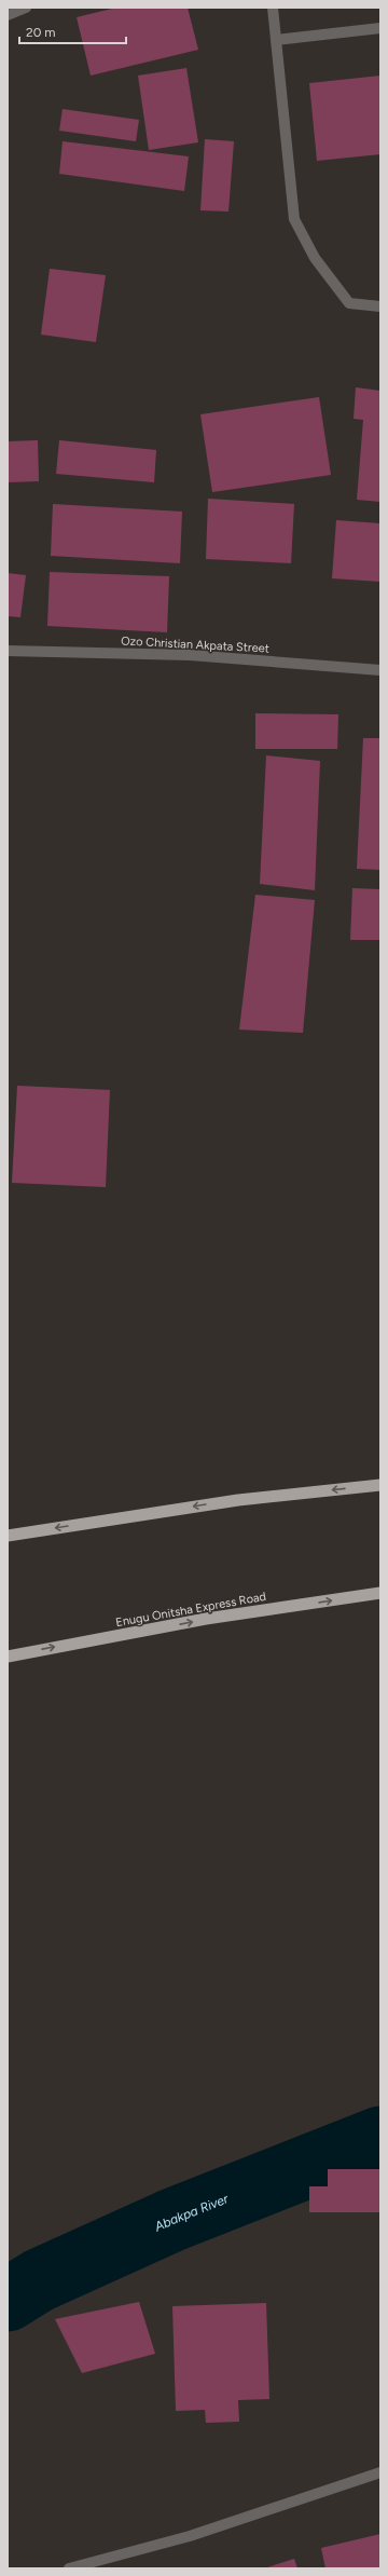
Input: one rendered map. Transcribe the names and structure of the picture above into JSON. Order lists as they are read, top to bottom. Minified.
{"streets":{"highway":["Enugu Onitsha Express Road"],"street":["Ozo Christian Akpata Street"]},"one_way":["Enugu Onitsha Express Road"],"water":["Abakpa River"],"scale_bar":"20 m"}
